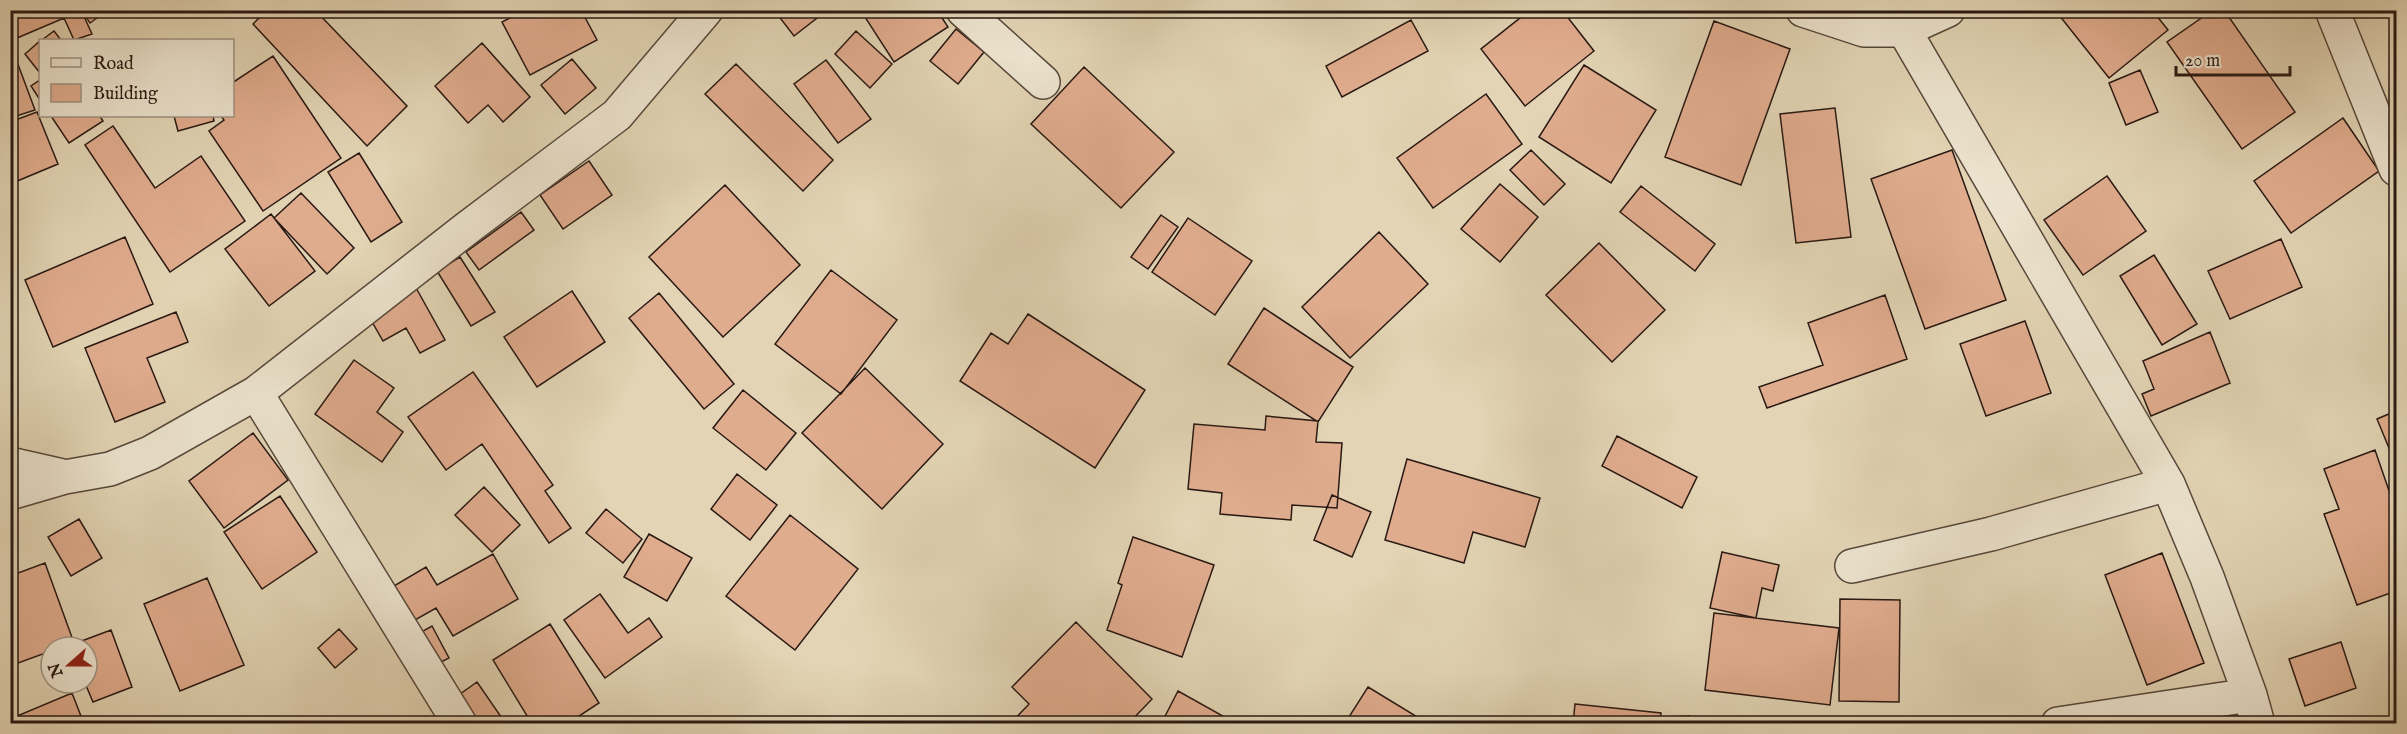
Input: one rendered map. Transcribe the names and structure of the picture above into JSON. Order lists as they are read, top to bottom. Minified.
{"legend":["Road","Building"],"scale_bar":"20 m","north":"left"}
